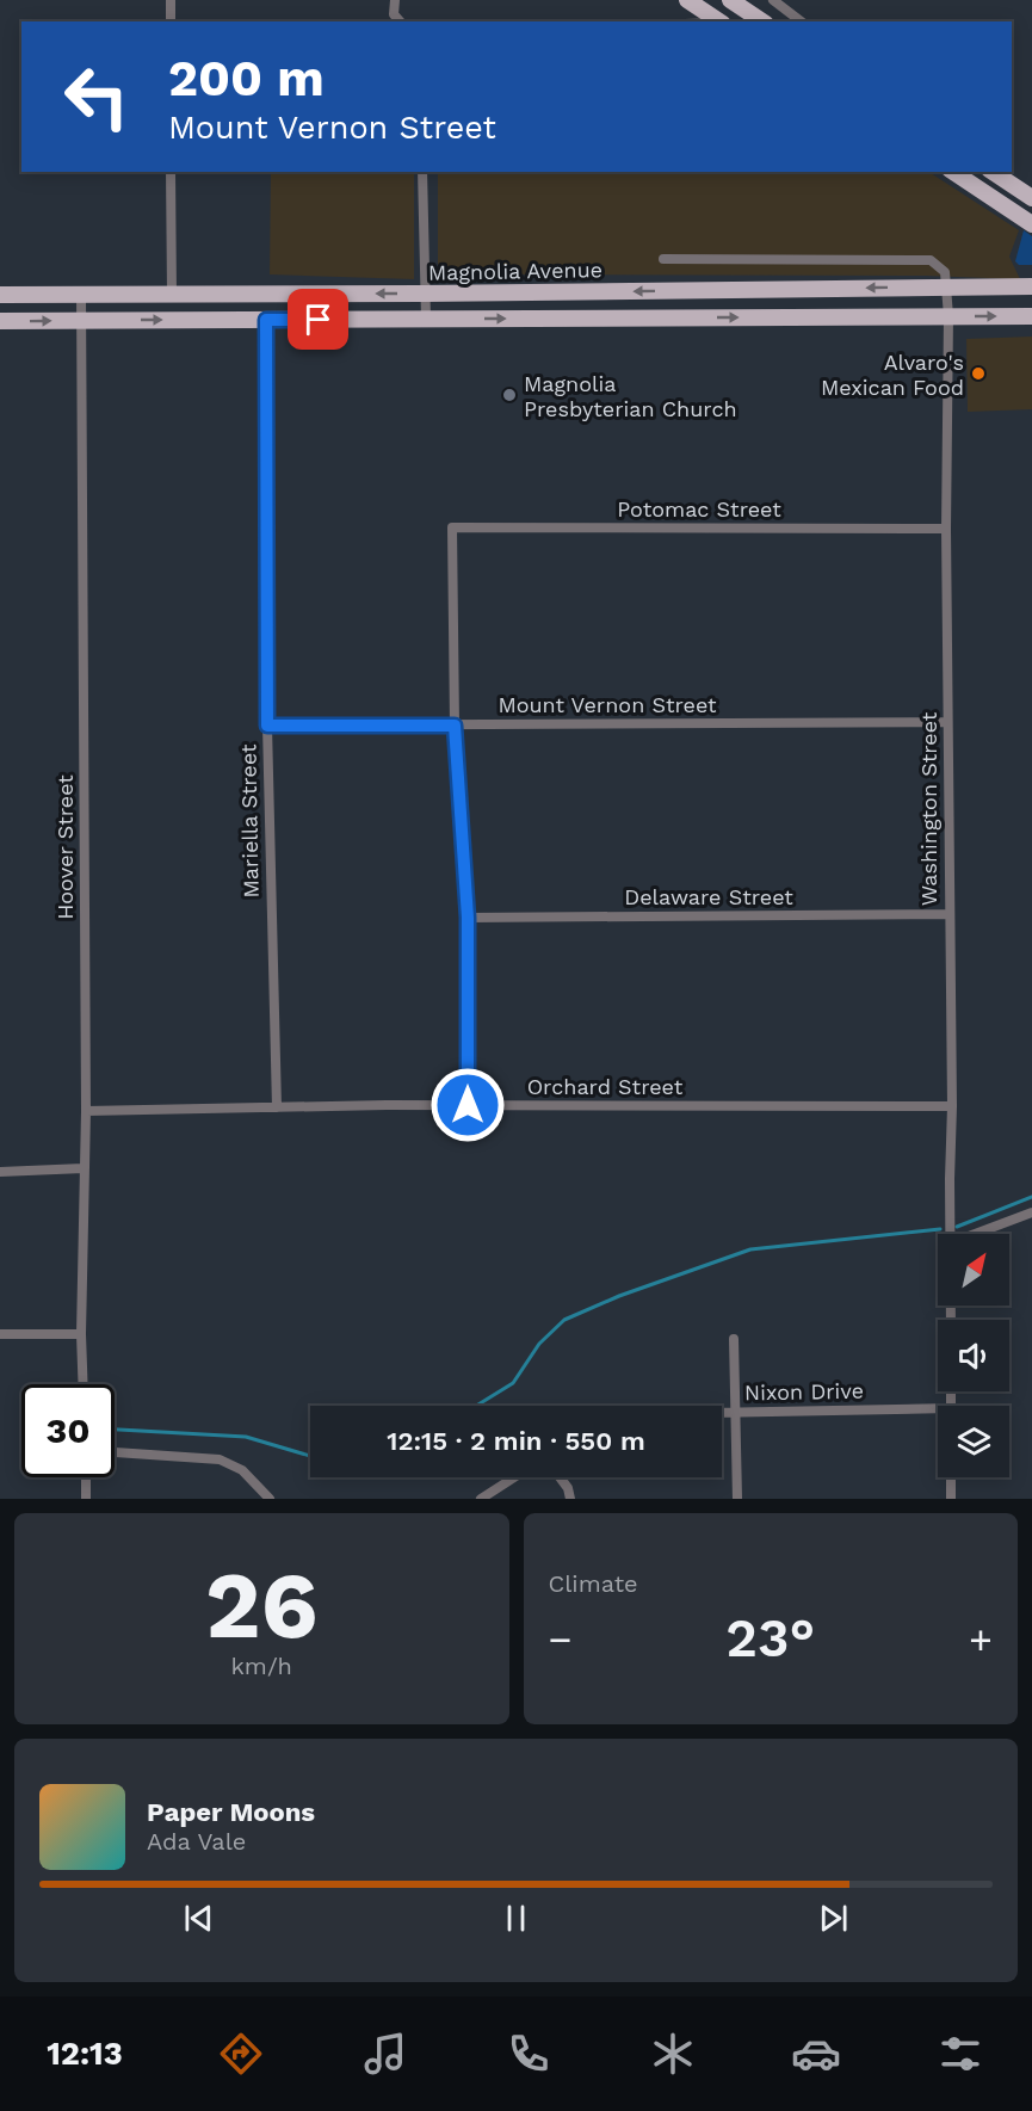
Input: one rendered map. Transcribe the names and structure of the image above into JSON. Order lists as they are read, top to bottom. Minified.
{"streets":{"main road":["Magnolia Avenue"],"street":["Potomac Street","Mount Vernon Street","Washington Street","Mariella Street","Hoover Street","Delaware Street","Orchard Street","Nixon Drive"]},"crossings":[["Magnolia Avenue","Washington Street"],["Magnolia Avenue","Hoover Street"],["Potomac Street","Mount Vernon Street"],["Potomac Street","Washington Street"],["Mount Vernon Street","Washington Street"],["Mount Vernon Street","Mariella Street"],["Washington Street","Delaware Street"],["Washington Street","Orchard Street"],["Mariella Street","Orchard Street"],["Hoover Street","Orchard Street"]],"places":["Alvaro's Mexican Food","Magnolia Presbyterian Church"],"north":"top right","page":{"turn":["200 m","Mount Vernon Street"],"limit":"30","trip":"12:15 · 2 min · 550 m","tile":[["26","km/h"],"Climate"],"heat":["−","23°","+"],"song":["Paper Moons","Ada Vale"],"tabs":"12:13"}}
